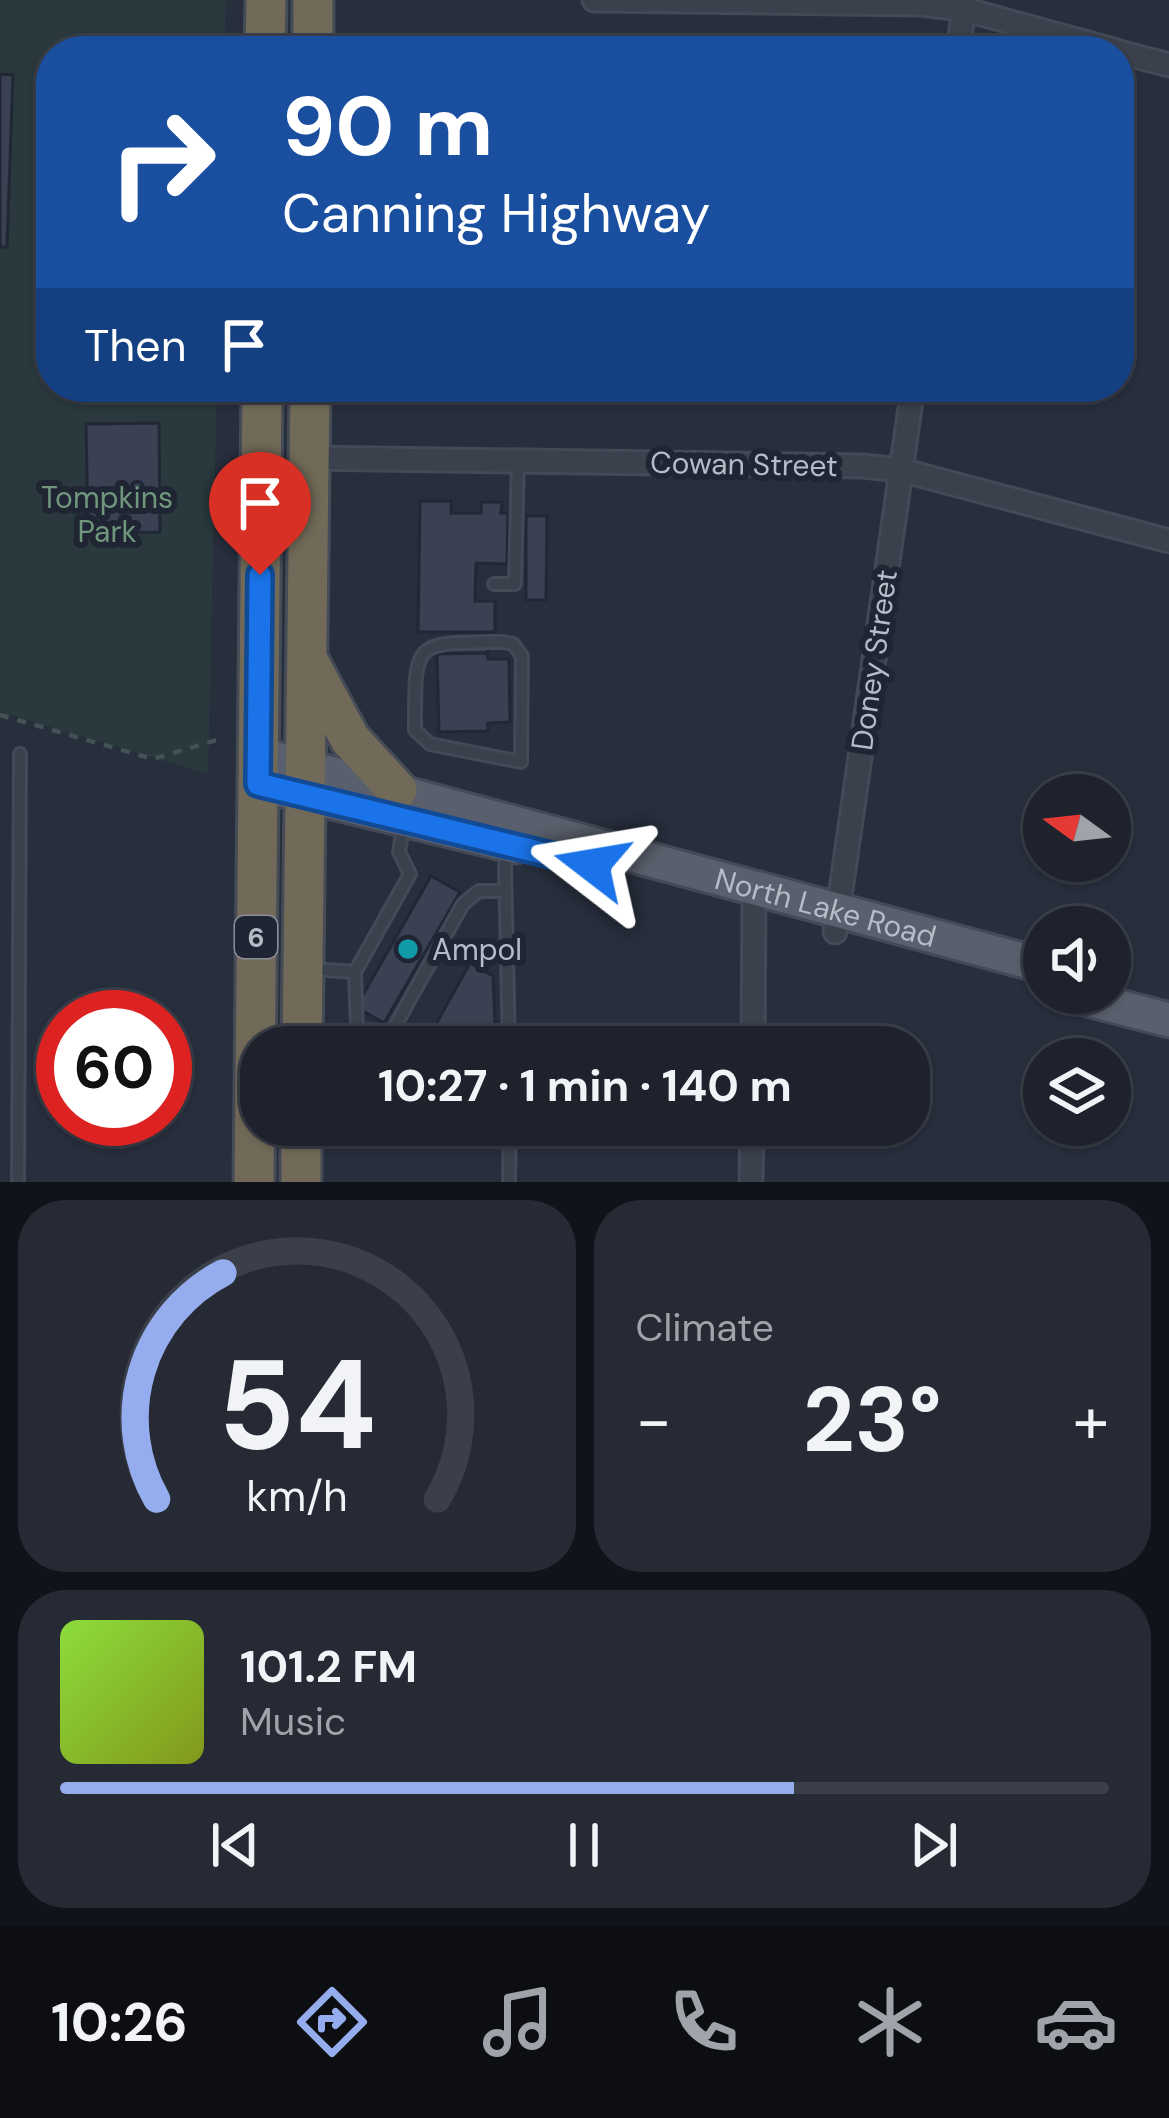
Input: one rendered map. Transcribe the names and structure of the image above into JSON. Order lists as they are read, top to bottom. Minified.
{"streets":{"highway":["6"],"main road":["North Lake Road"],"street":["Cowan Street","Doney Street"]},"crossings":[["Cowan Street","Doney Street"],["Cowan Street","6"],["Doney Street","North Lake Road"],["North Lake Road","6"]],"parks":["Tompkins Park"],"places":["Ampol"],"north":"left","page":{"turn":["90 m","Canning Highway"],"then":"Then","limit":"60","trip":"10:27 · 1 min · 140 m","tile":"Climate","heat":["−","23°","+"],"song":["101.2 FM","Music"],"tabs":"10:26","gauge":["54","km/h"]}}
